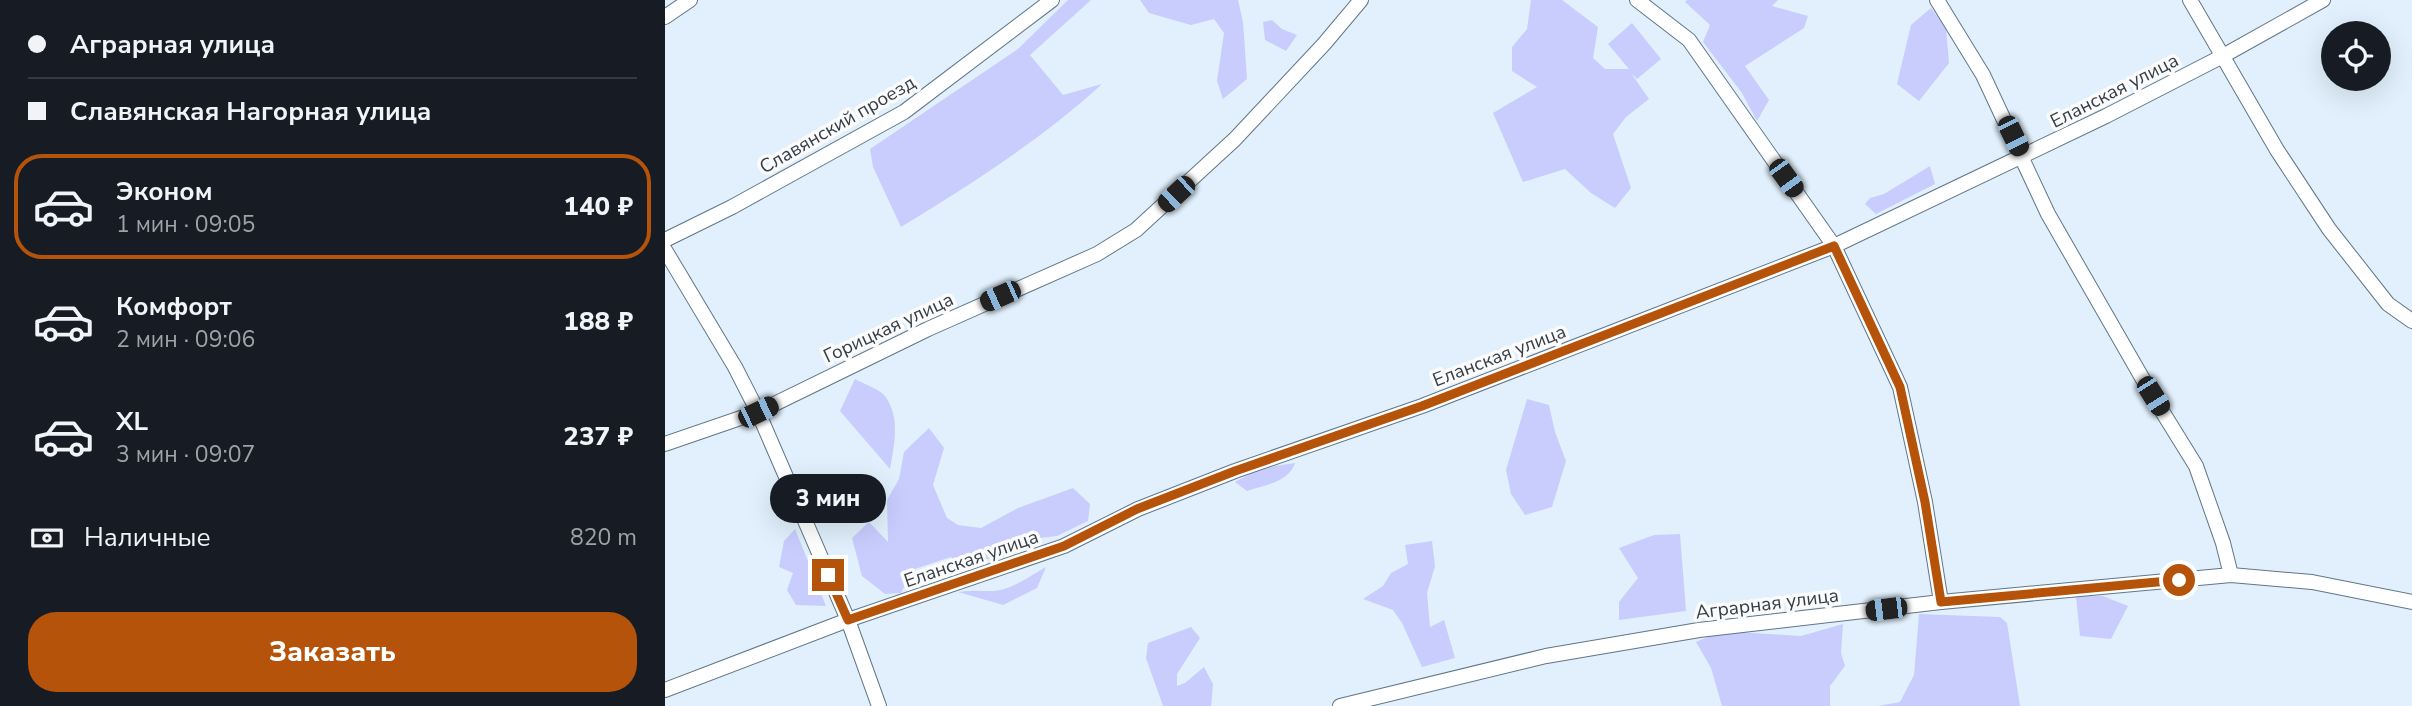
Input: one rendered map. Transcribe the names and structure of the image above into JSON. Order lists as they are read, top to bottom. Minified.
{"streets":{"street":["Еланская улица","Славянский проезд","Горицкая улица","Аграрная улица"]},"page":{"banner":["Аграрная улица","Славянская Нагорная улица"],"list":[{"name":"Эконом","note":"1 мин · 09:05","value":"140 ₽"},{"name":"Комфорт","note":"2 мин · 09:06","value":"188 ₽"},{"name":"XL","note":"3 мин · 09:07","value":"237 ₽"}],"bubble":"3 мин","pay":["Наличные","820 m"],"buttons":"Заказать"}}
